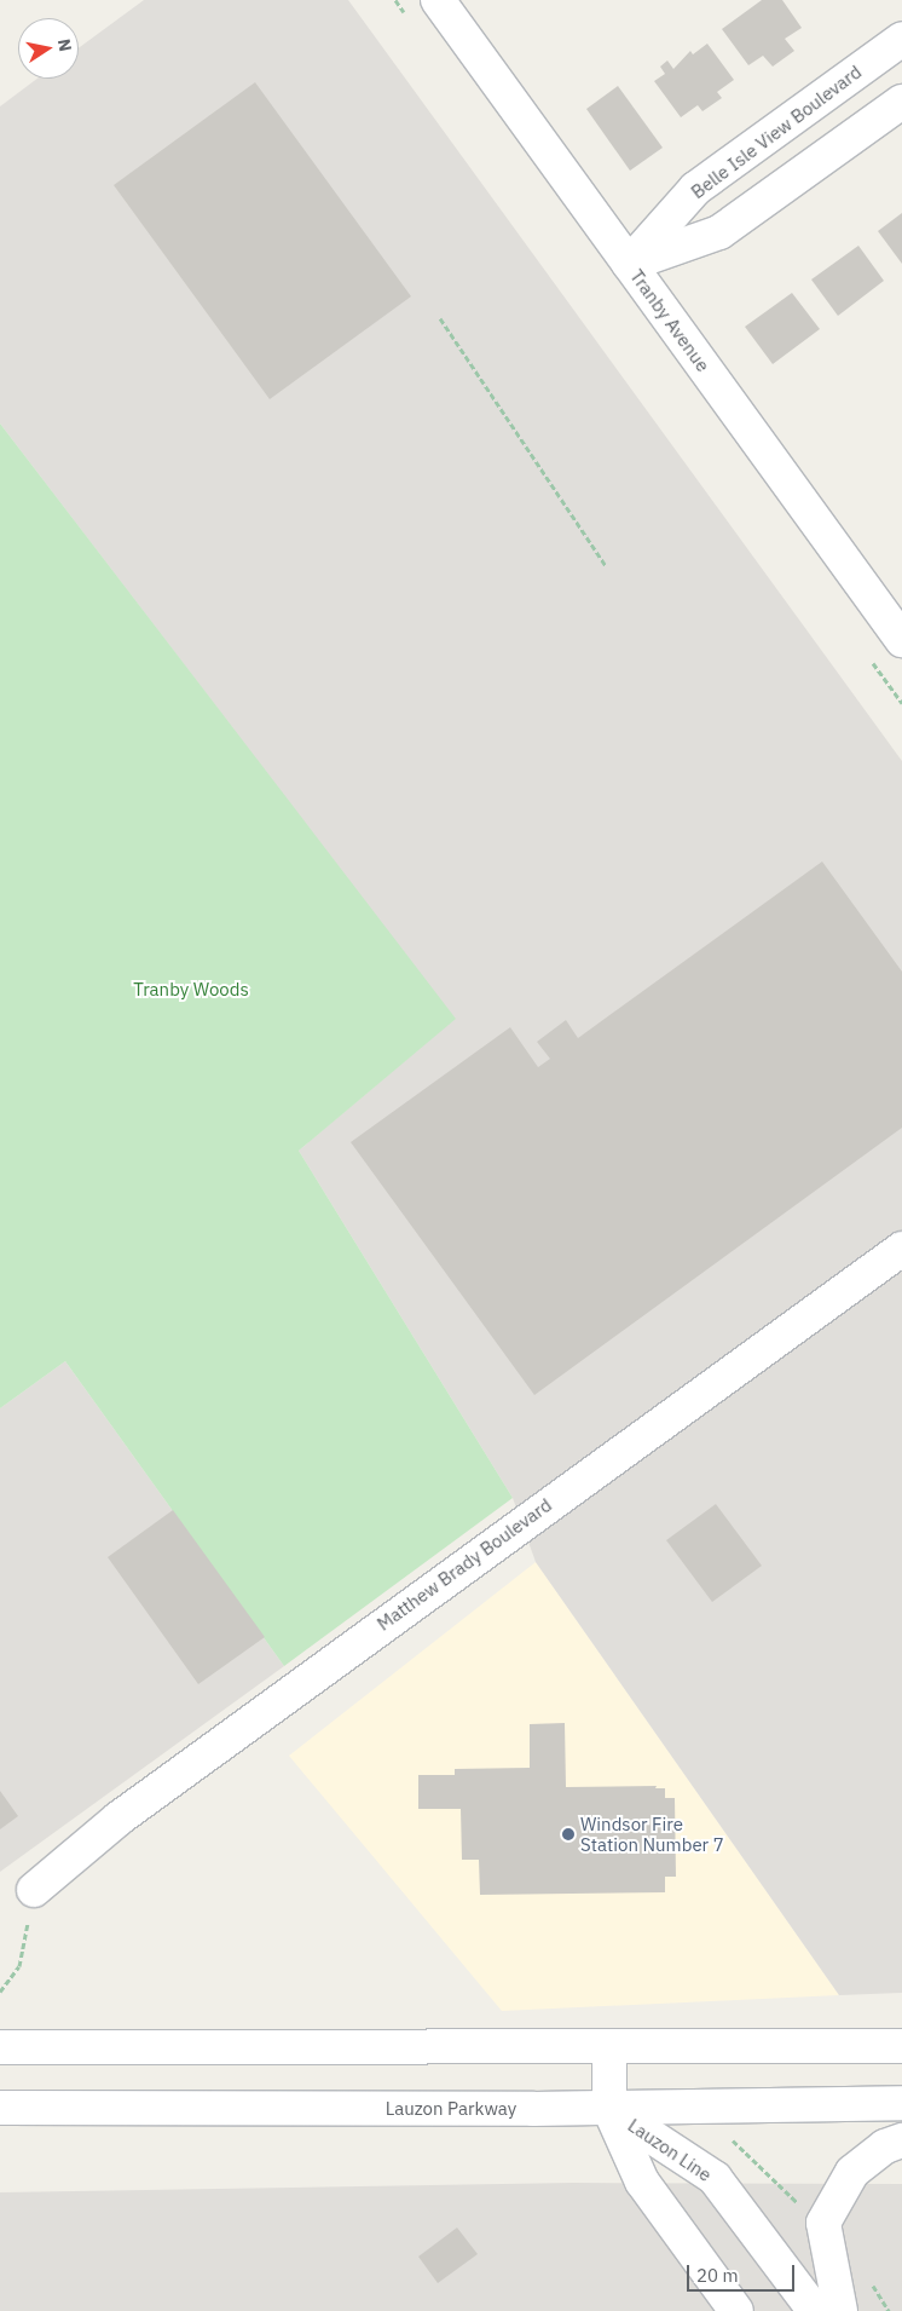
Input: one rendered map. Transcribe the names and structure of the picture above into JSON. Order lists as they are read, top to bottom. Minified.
{"streets":{"main road":["Belle Isle View Boulevard","Tranby Avenue","Matthew Brady Boulevard","Lauzon Parkway","Lauzon Line"]},"crossings":[["Belle Isle View Boulevard","Tranby Avenue"],["Lauzon Parkway","Lauzon Line"]],"parks":["Tranby Woods"],"places":["Windsor Fire Station Number 7"],"scale_bar":"20 m","north":"right"}
